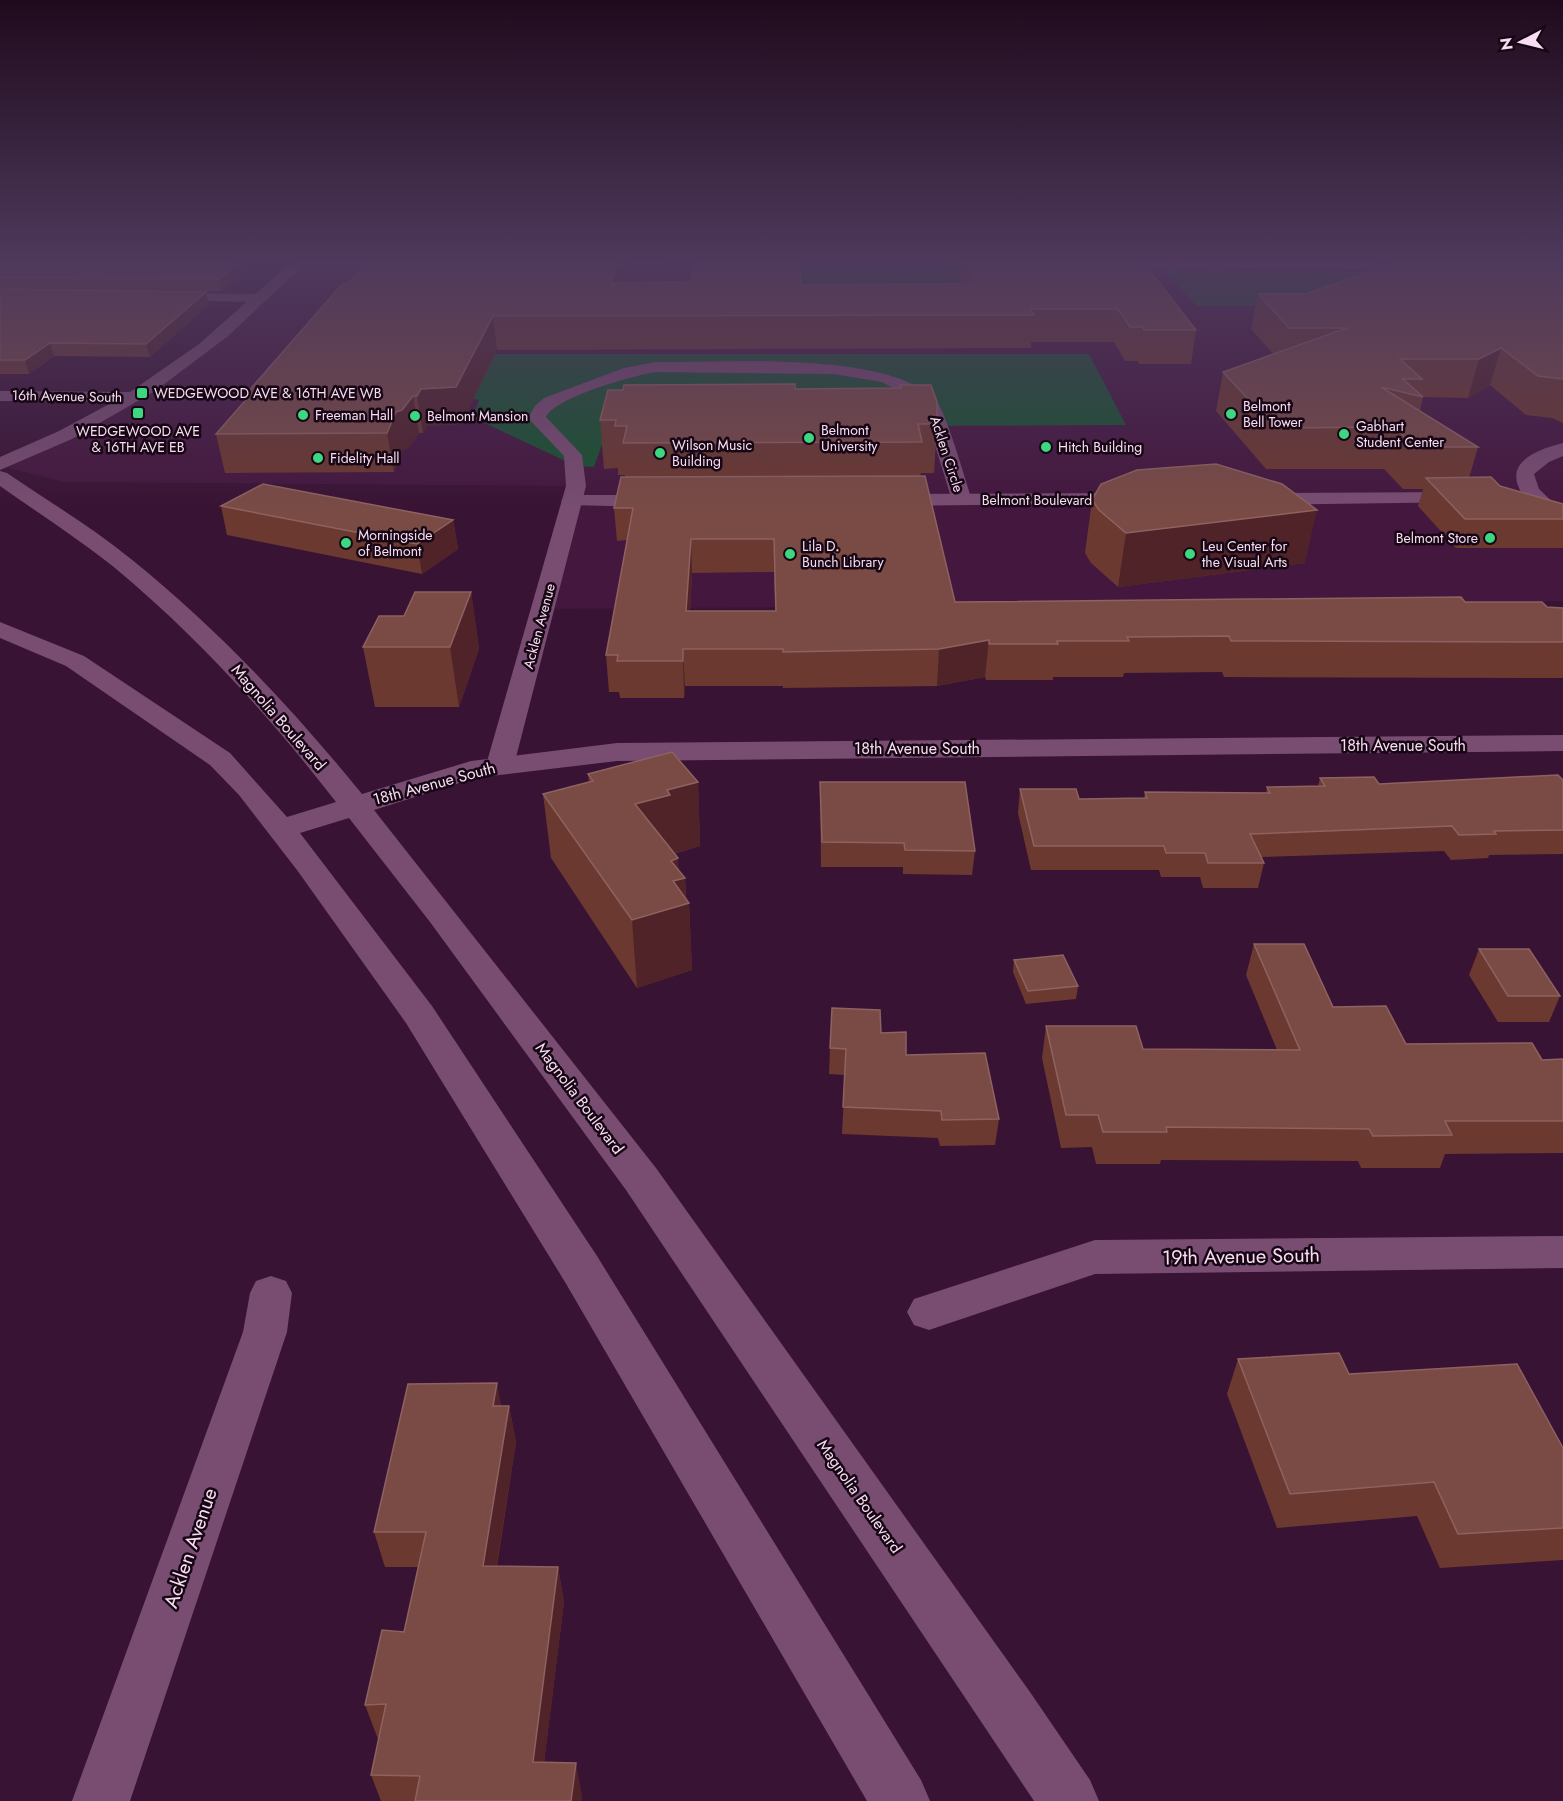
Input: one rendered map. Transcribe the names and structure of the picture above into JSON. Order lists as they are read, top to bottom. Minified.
{"streets":{"main road":["16th Avenue South","Belmont Boulevard","Magnolia Boulevard","18th Avenue South"],"street":["Acklen Circle","Acklen Avenue","19th Avenue South"]},"crossings":[["Acklen Circle","Belmont Boulevard"],["Acklen Circle","Acklen Avenue"],["Acklen Avenue","18th Avenue South"],["Magnolia Boulevard","18th Avenue South"]],"places":{"transit":["WEDGEWOOD AVE & 16TH AVE WB","WEDGEWOOD AVE & 16TH AVE EB"],"other":["Belmont Bell Tower","Freeman Hall","Belmont Mansion","Gabhart Student Center","Belmont University","Hitch Building","Wilson Music Building","Fidelity Hall","Belmont Store","Morningside of Belmont","Lila D. Bunch Library","Leu Center for the Visual Arts"]},"north":"left"}
